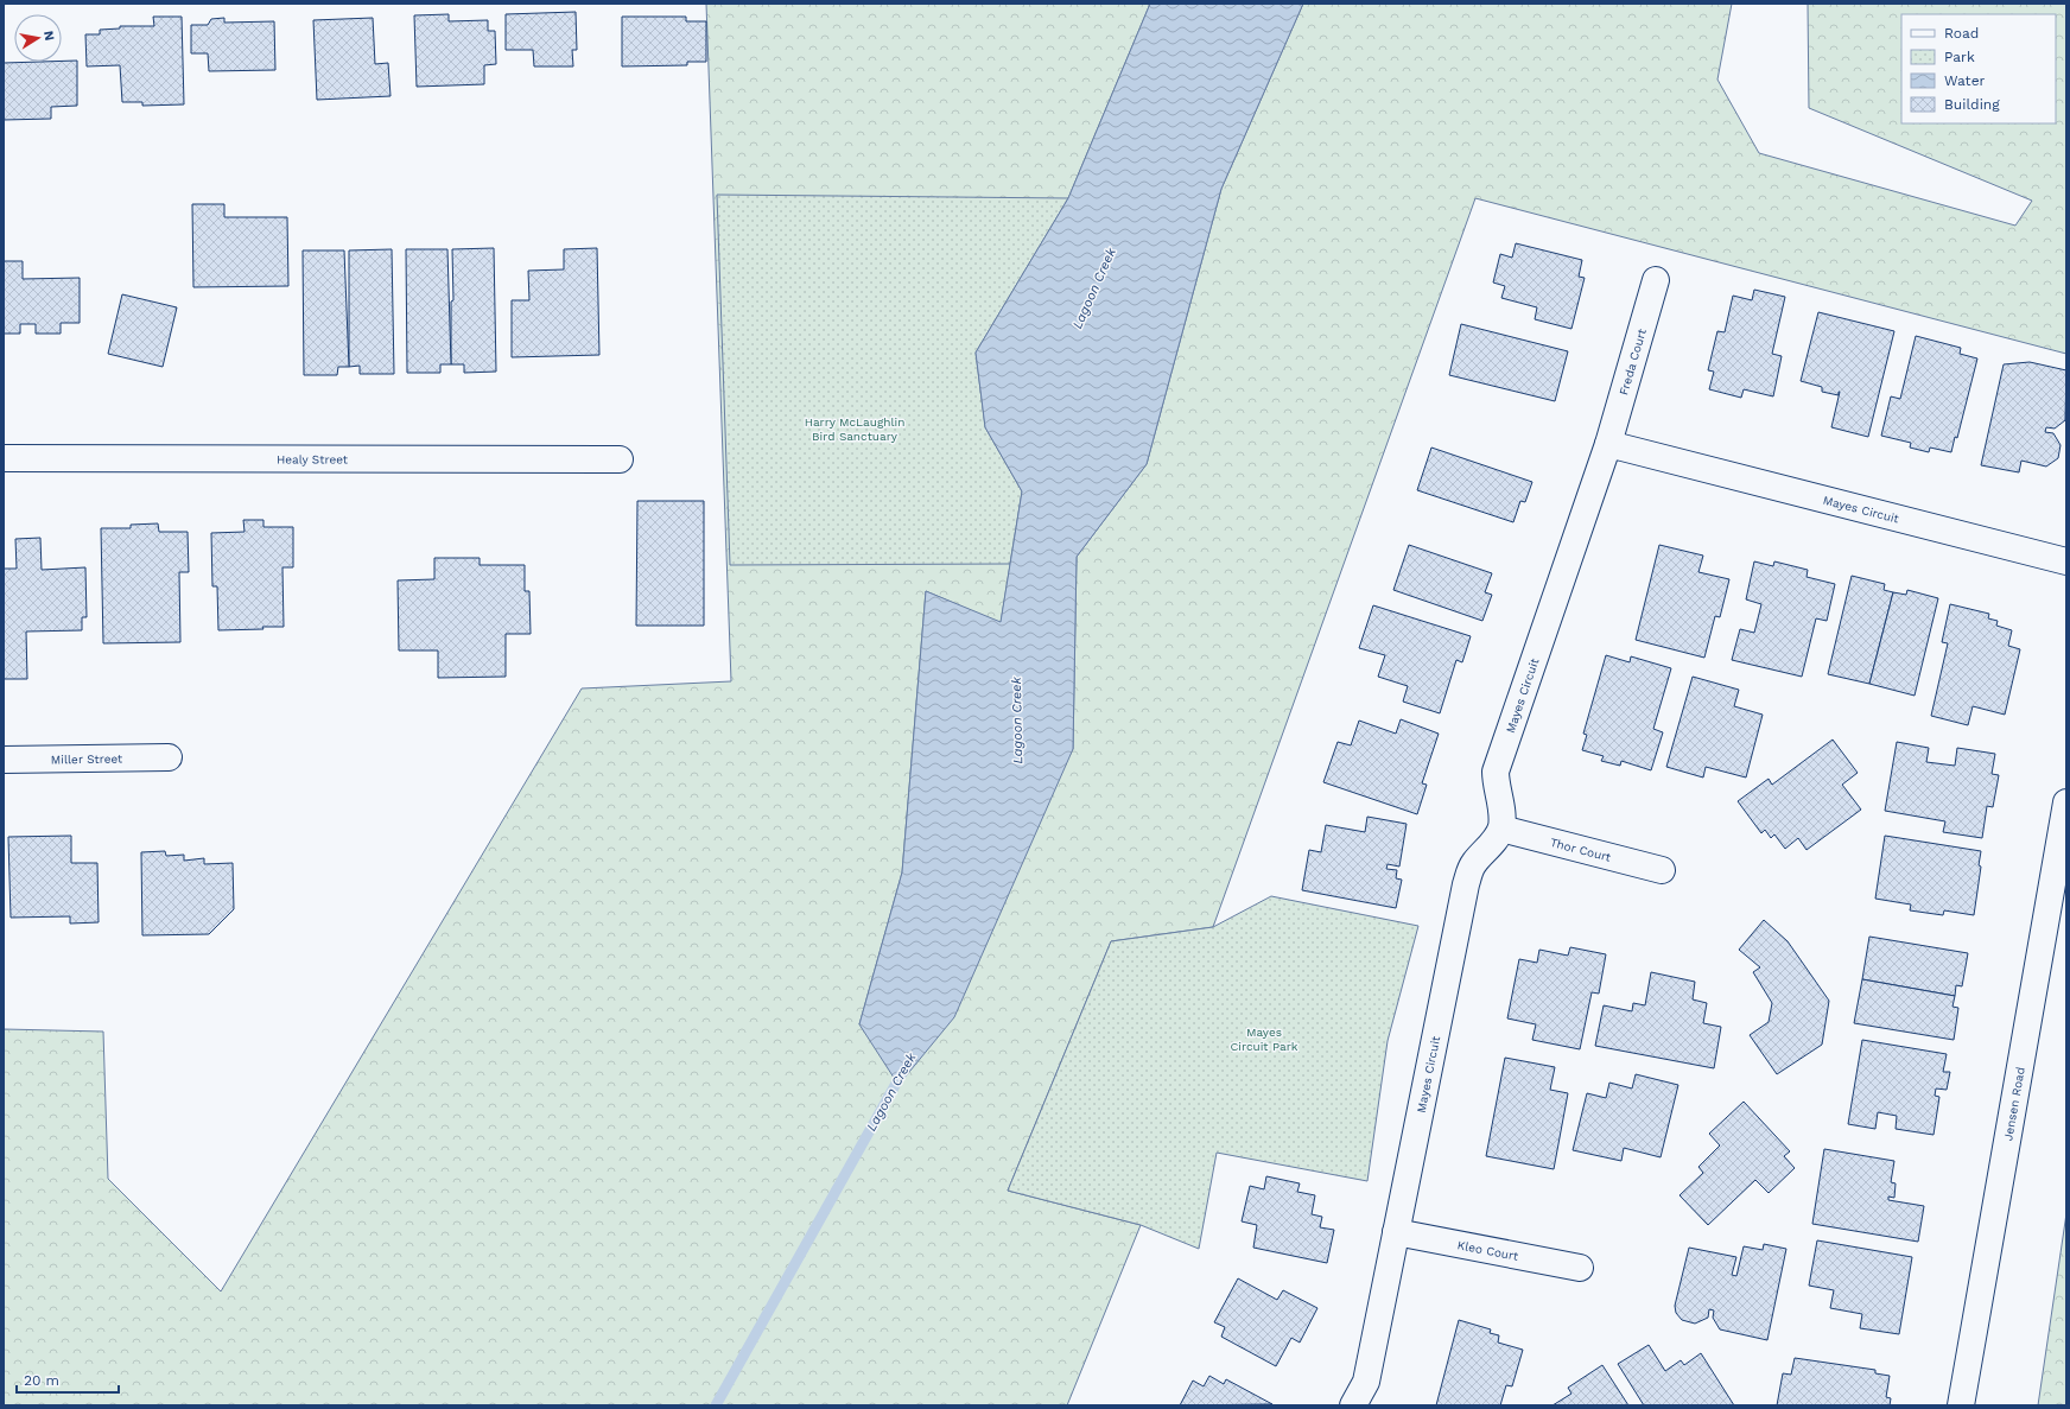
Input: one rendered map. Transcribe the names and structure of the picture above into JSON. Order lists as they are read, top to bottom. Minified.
{"streets":{"street":["Freda Court","Healy Street","Mayes Circuit","Miller Street","Thor Court","Jensen Road","Kleo Court"]},"crossings":[["Freda Court","Mayes Circuit"],["Mayes Circuit","Thor Court"],["Mayes Circuit","Kleo Court"]],"water":["Lagoon Creek"],"parks":["Harry McLaughlin Bird Sanctuary","Mayes Circuit Park"],"legend":["Road","Park","Water","Building"],"scale_bar":"20 m","north":"right"}
